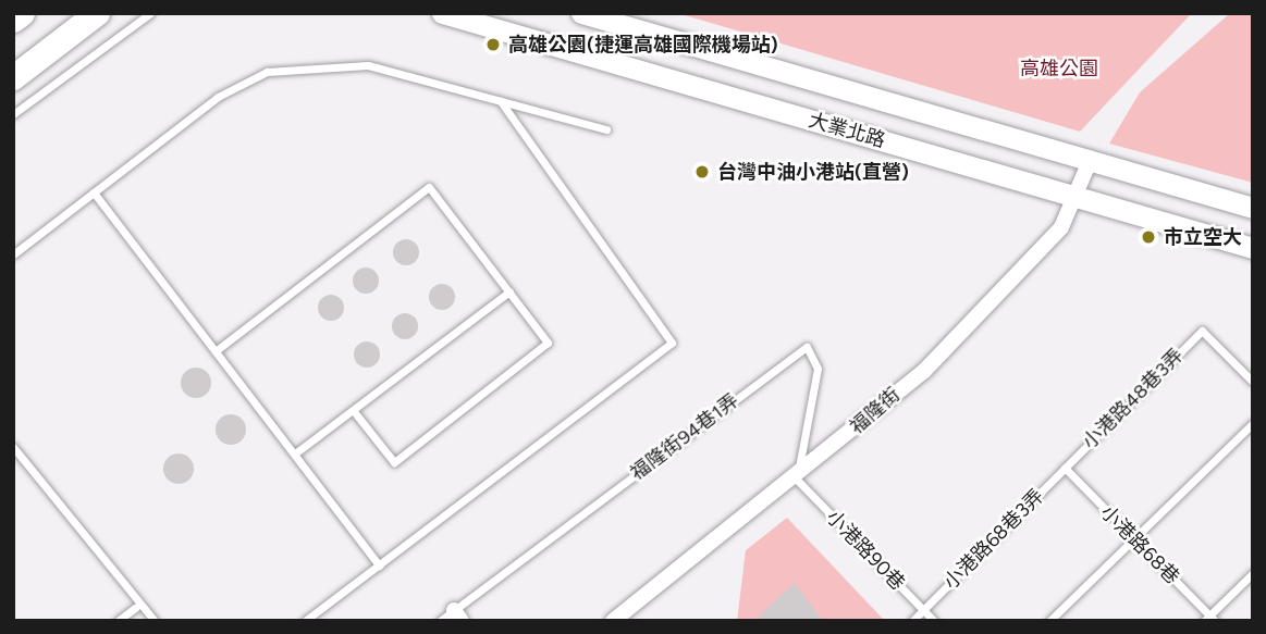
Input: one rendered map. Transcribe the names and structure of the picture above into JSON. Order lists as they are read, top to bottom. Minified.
{"streets":{"street":["大業北路","福隆街"],"lane":["小港路48巷3弄","福隆街94巷1弄","小港路68巷3弄","小港路68巷","小港路90巷"]},"crossings":[["大業北路","福隆街"],["小港路48巷3弄","小港路68巷3弄"],["小港路48巷3弄","小港路68巷"],["福隆街","福隆街94巷1弄"],["福隆街","小港路90巷"],["福隆街94巷1弄","小港路90巷"],["小港路68巷3弄","小港路68巷"],["小港路68巷3弄","小港路90巷"]],"parks":["高雄公園"],"places":["高雄公園(捷運高雄國際機場站)","台灣中油小港站(直營)","市立空大"]}
